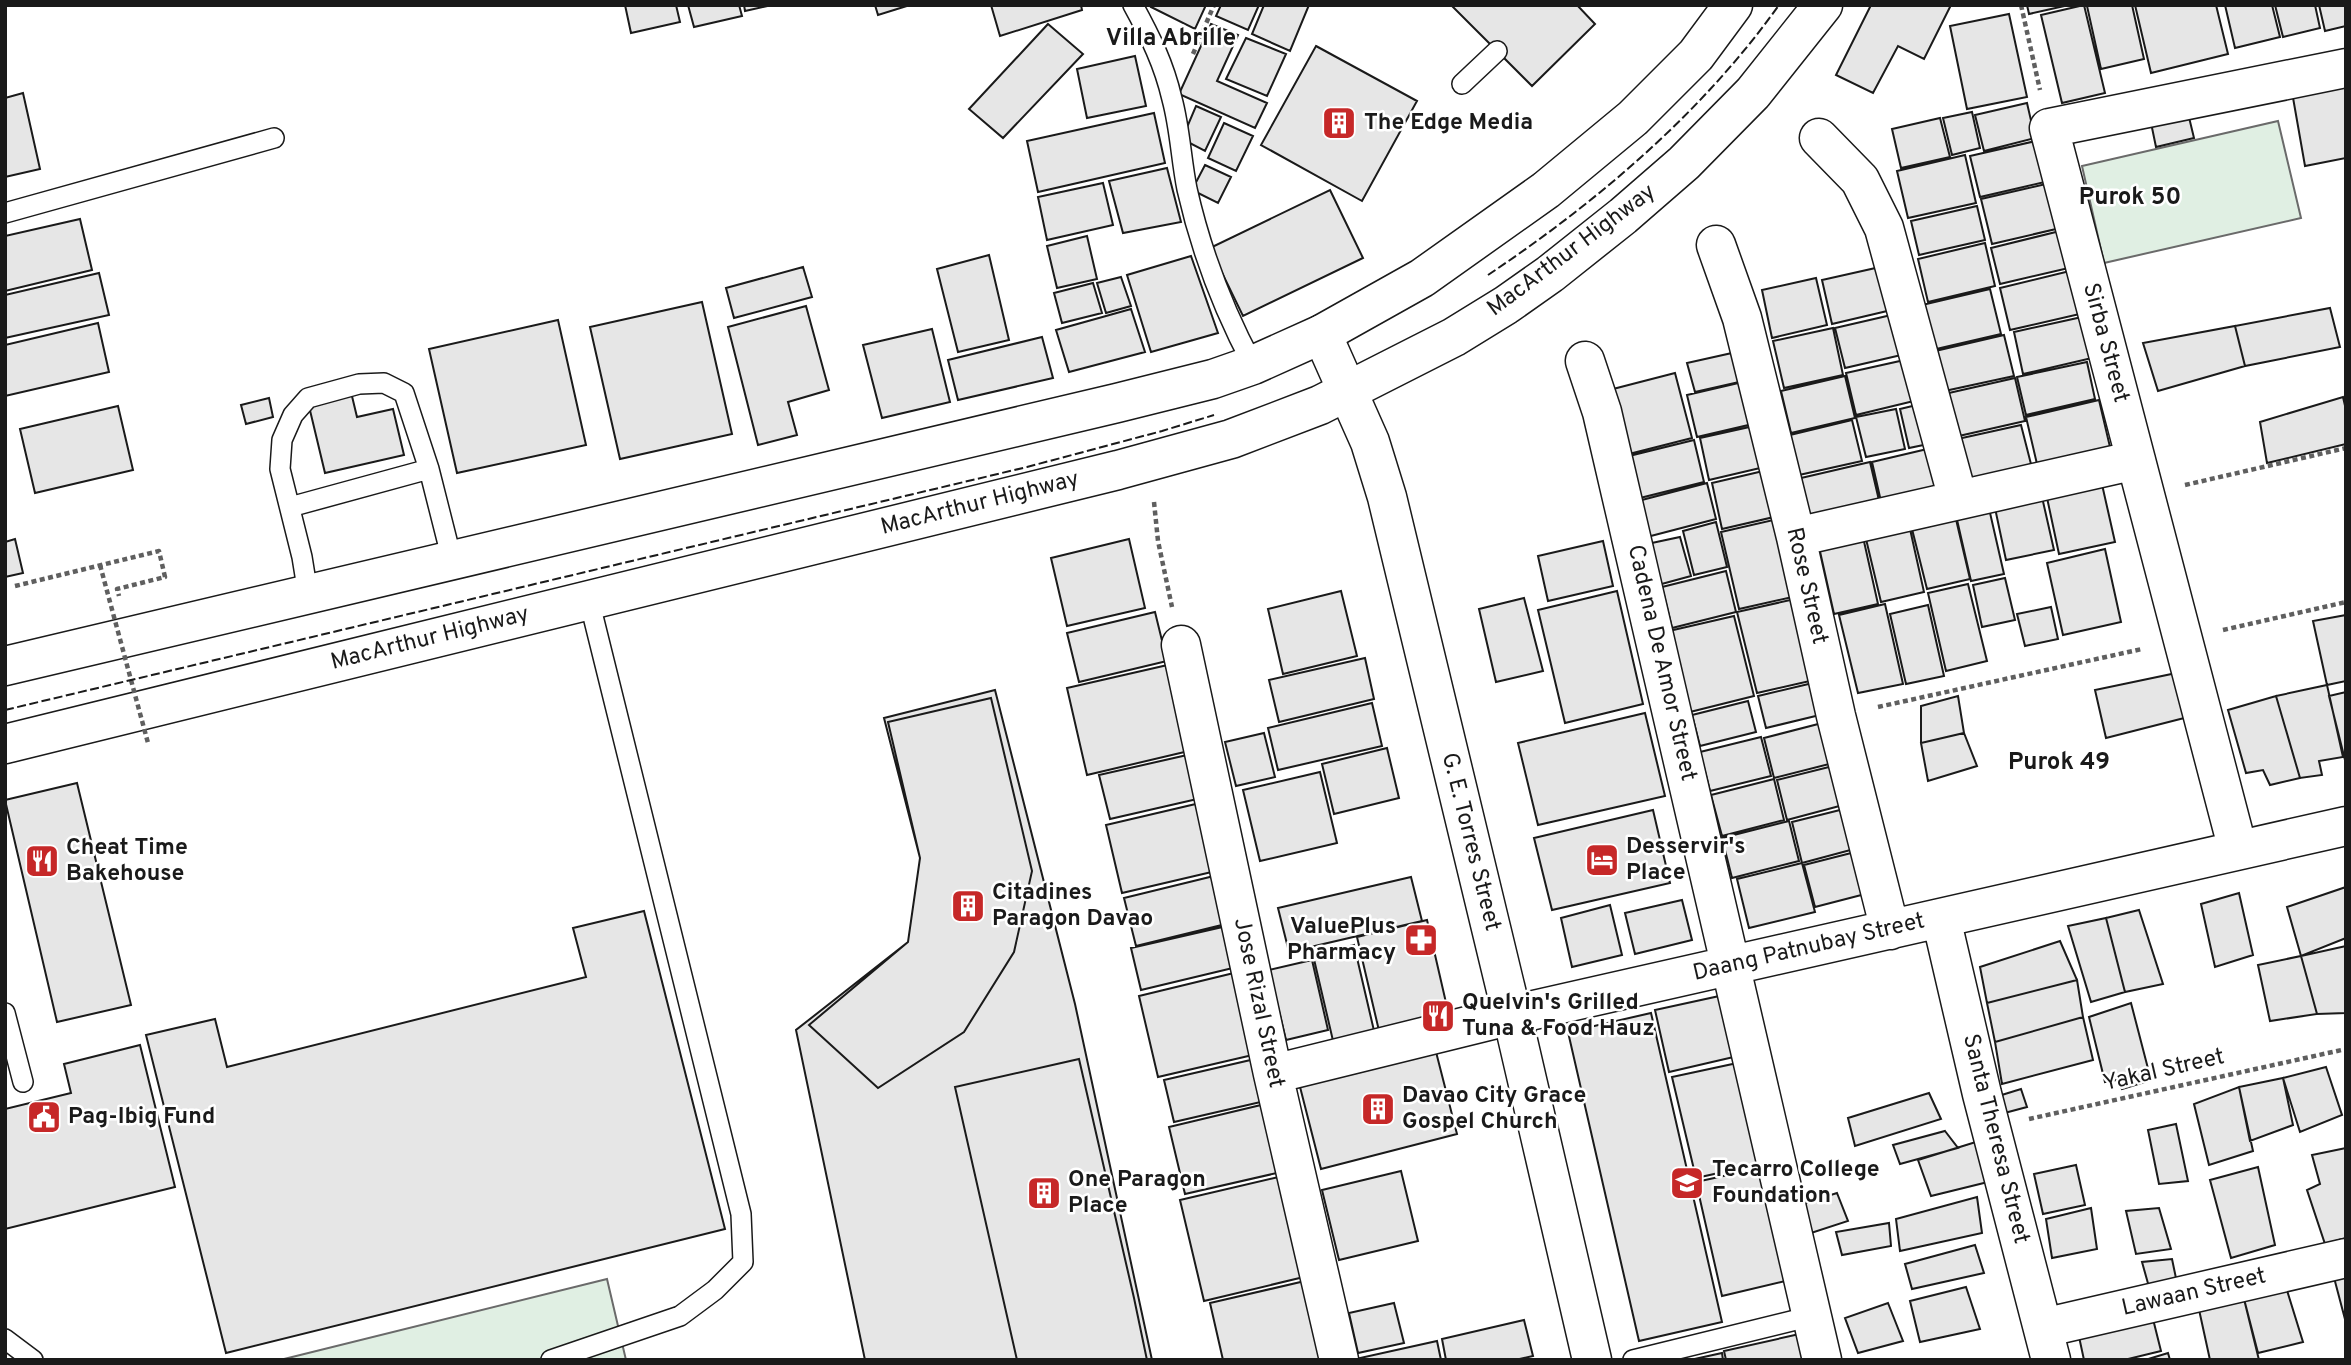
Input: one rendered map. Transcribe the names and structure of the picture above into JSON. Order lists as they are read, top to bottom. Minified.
{"streets":{"street":["MacArthur Highway","Sirba Street","Rose Street","Cadena De Amor Street","G. E. Torres Street","Daang Patnubay Street","Jose Rizal Street","Santa Theresa Street","Lawaan Street"],"path":["Yakal Street"]},"crossings":[["MacArthur Highway","G. E. Torres Street"],["Sirba Street","Daang Patnubay Street"],["Rose Street","Daang Patnubay Street"],["Cadena De Amor Street","Daang Patnubay Street"],["G. E. Torres Street","Daang Patnubay Street"],["Daang Patnubay Street","Jose Rizal Street"],["Daang Patnubay Street","Santa Theresa Street"],["Yakal Street","Santa Theresa Street"],["Santa Theresa Street","Lawaan Street"]],"districts":["Villa Abrille","Purok 50","Purok 49"],"places":{"building":["The Edge Media","Citadines Paragon Davao","Davao City Grace Gospel Church","One Paragon Place"],"hotel":["Desservir's Place"],"restaurant":["Cheat Time Bakehouse","Quelvin's Grilled Tuna & Food Hauz"],"pharmacy":["ValuePlus Pharmacy"],"public building":["Pag-Ibig Fund"],"school or university":["Tecarro College Foundation"]}}
